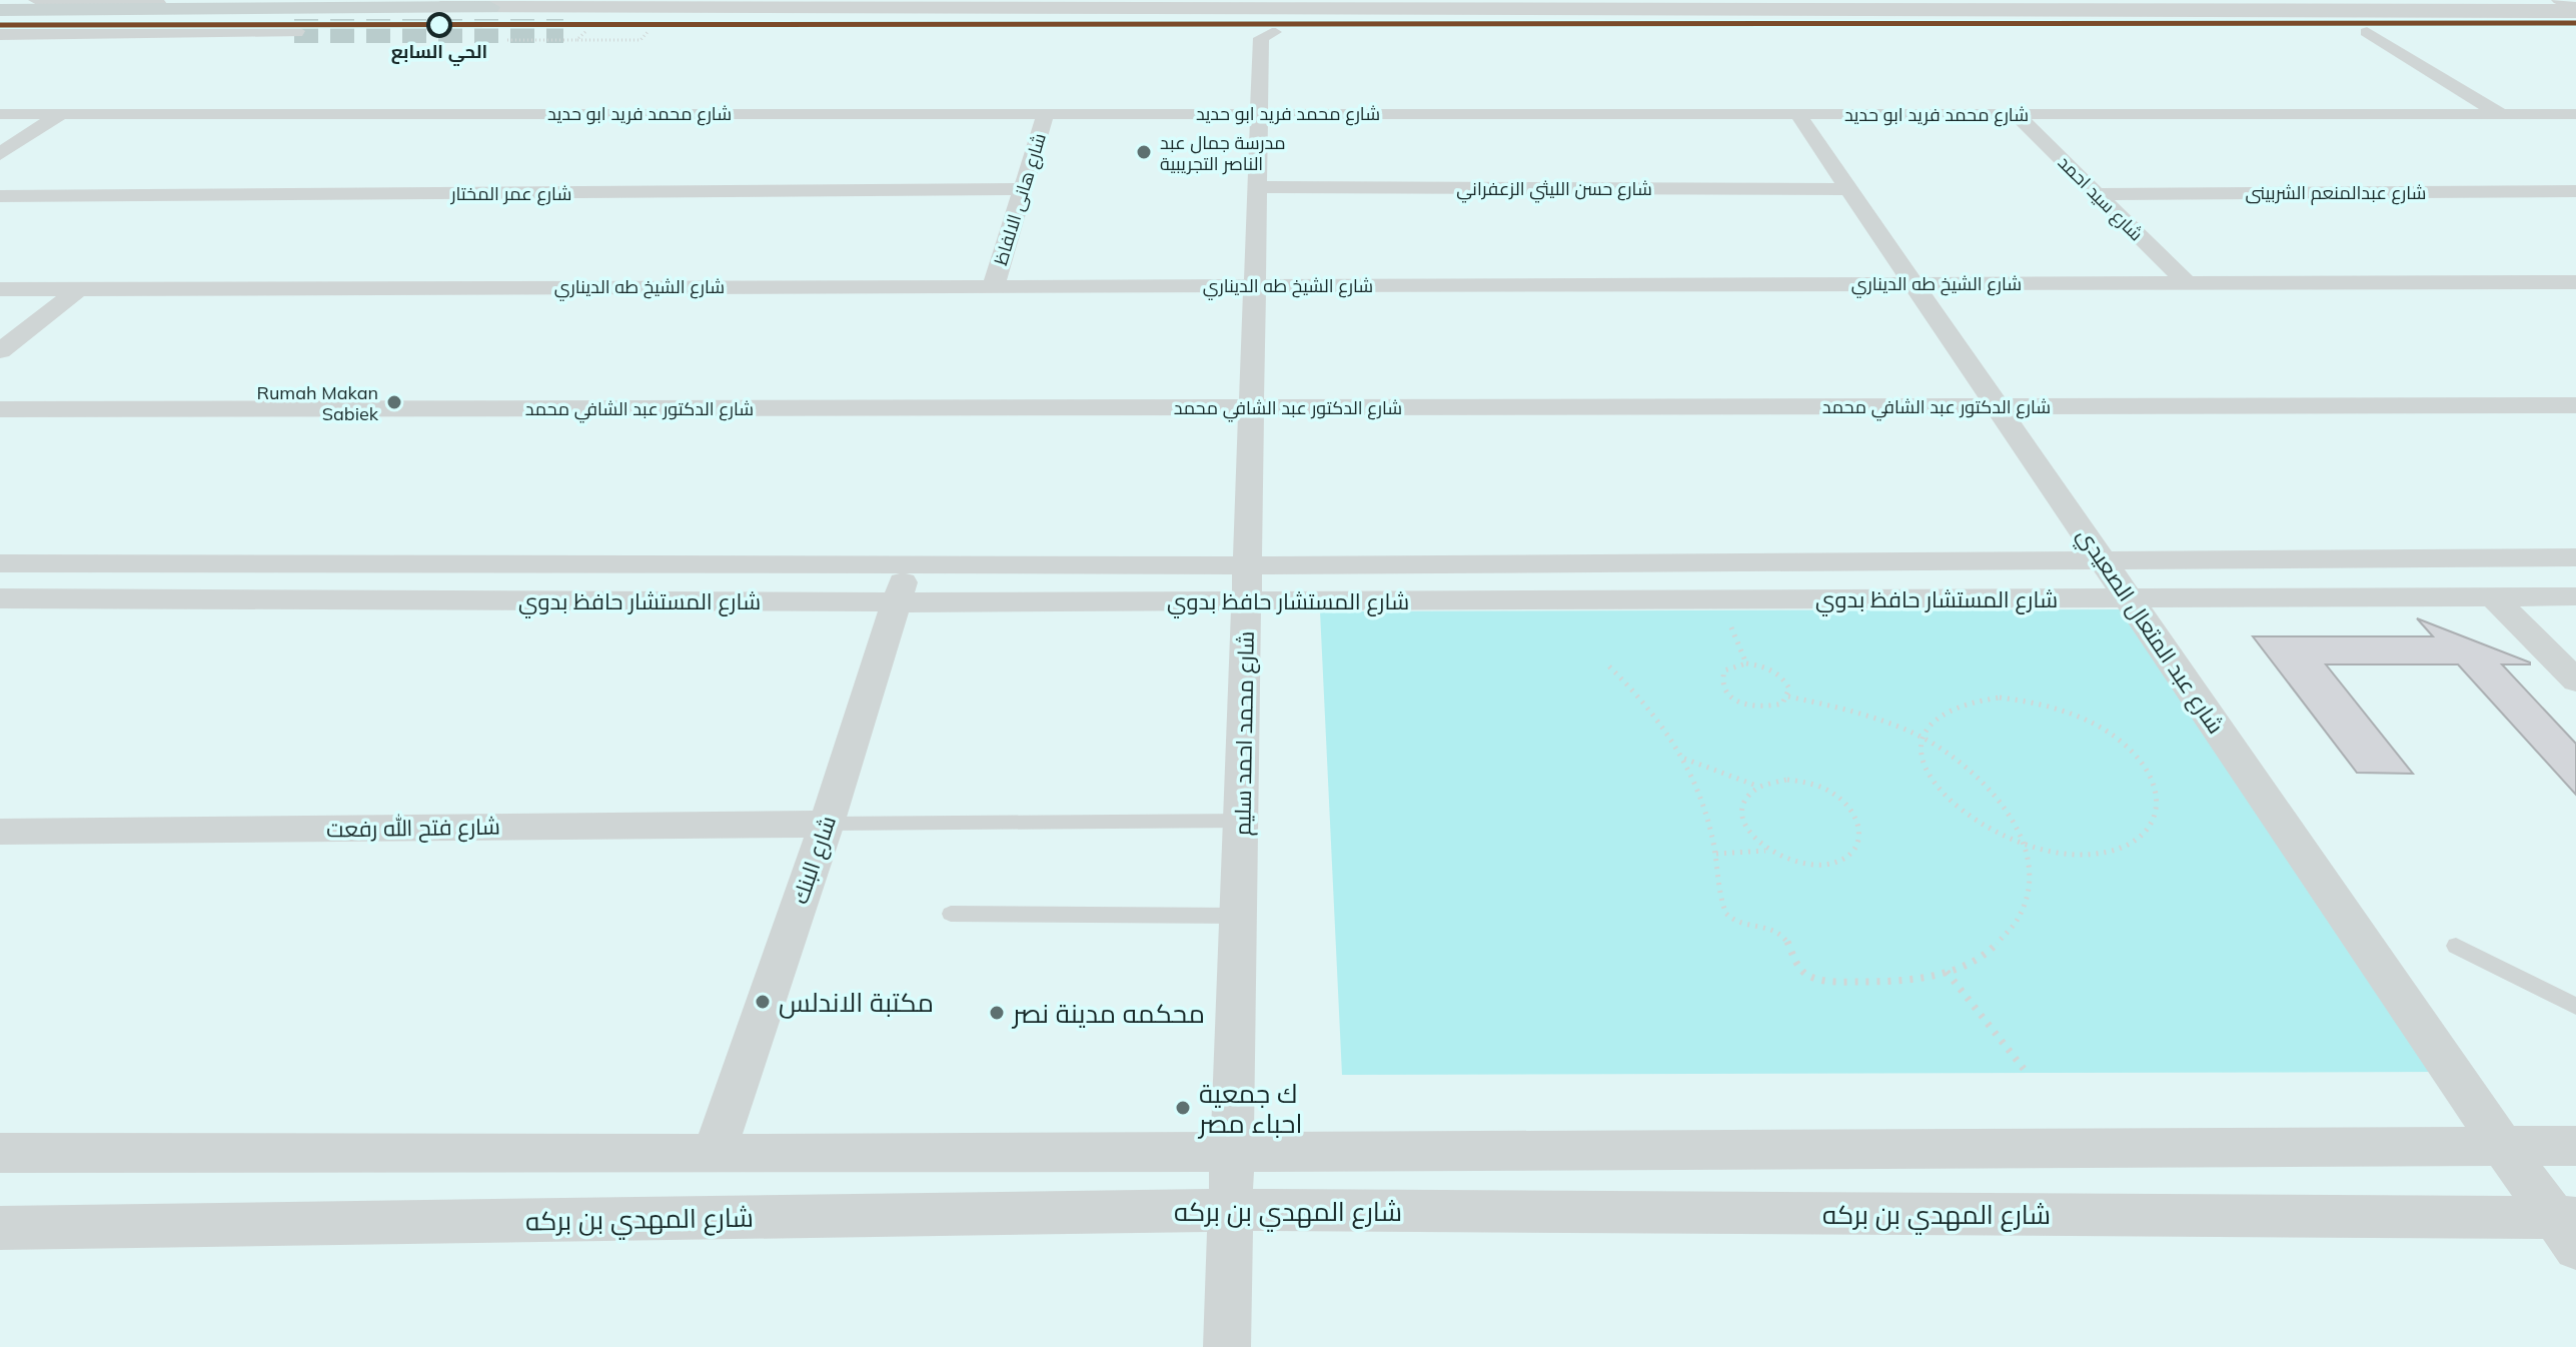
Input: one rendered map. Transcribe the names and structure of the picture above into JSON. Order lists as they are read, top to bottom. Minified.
{"streets":{"street":["شارع محمد فريد ابو حديد","شارع حسن الليثي الزعفراني","شارع عبدالمنعم الشربينى","شارع عمر المختار","شارع سيد احمد","شارع هانى الالفاظ","شارع الشيخ طه الديناري","شارع الدكتور عبد الشافي محمد","شارع المستشار حافظ بدوي","شارع عبد المتعال الصعيدي","شارع محمد احمد سليم","شارع فتح الله رفعت","شارع البنك","شارع المهدي بن بركه"]},"crossings":[["شارع محمد فريد ابو حديد","شارع سيد احمد"],["شارع محمد فريد ابو حديد","شارع هانى الالفاظ"],["شارع محمد فريد ابو حديد","شارع عبد المتعال الصعيدي"],["شارع محمد فريد ابو حديد","شارع محمد احمد سليم"],["شارع حسن الليثي الزعفراني","شارع عبد المتعال الصعيدي"],["شارع حسن الليثي الزعفراني","شارع محمد احمد سليم"],["شارع عبدالمنعم الشربينى","شارع سيد احمد"],["شارع عمر المختار","شارع هانى الالفاظ"],["شارع سيد احمد","شارع الشيخ طه الديناري"],["شارع هانى الالفاظ","شارع الشيخ طه الديناري"],["شارع الشيخ طه الديناري","شارع عبد المتعال الصعيدي"],["شارع الشيخ طه الديناري","شارع محمد احمد سليم"],["شارع الدكتور عبد الشافي محمد","شارع عبد المتعال الصعيدي"],["شارع الدكتور عبد الشافي محمد","شارع محمد احمد سليم"],["شارع المستشار حافظ بدوي","شارع عبد المتعال الصعيدي"],["شارع المستشار حافظ بدوي","شارع محمد احمد سليم"],["شارع المستشار حافظ بدوي","شارع البنك"],["شارع عبد المتعال الصعيدي","شارع المهدي بن بركه"],["شارع محمد احمد سليم","شارع المهدي بن بركه"],["شارع فتح الله رفعت","شارع البنك"]],"places":["الحي السابع","مدرسة جمال عبد الناصر التجريبية","Rumah Makan Sabiek","مكتبة الاندلس","محكمه مدينة نصر","ك جمعية احباء مصر"]}
